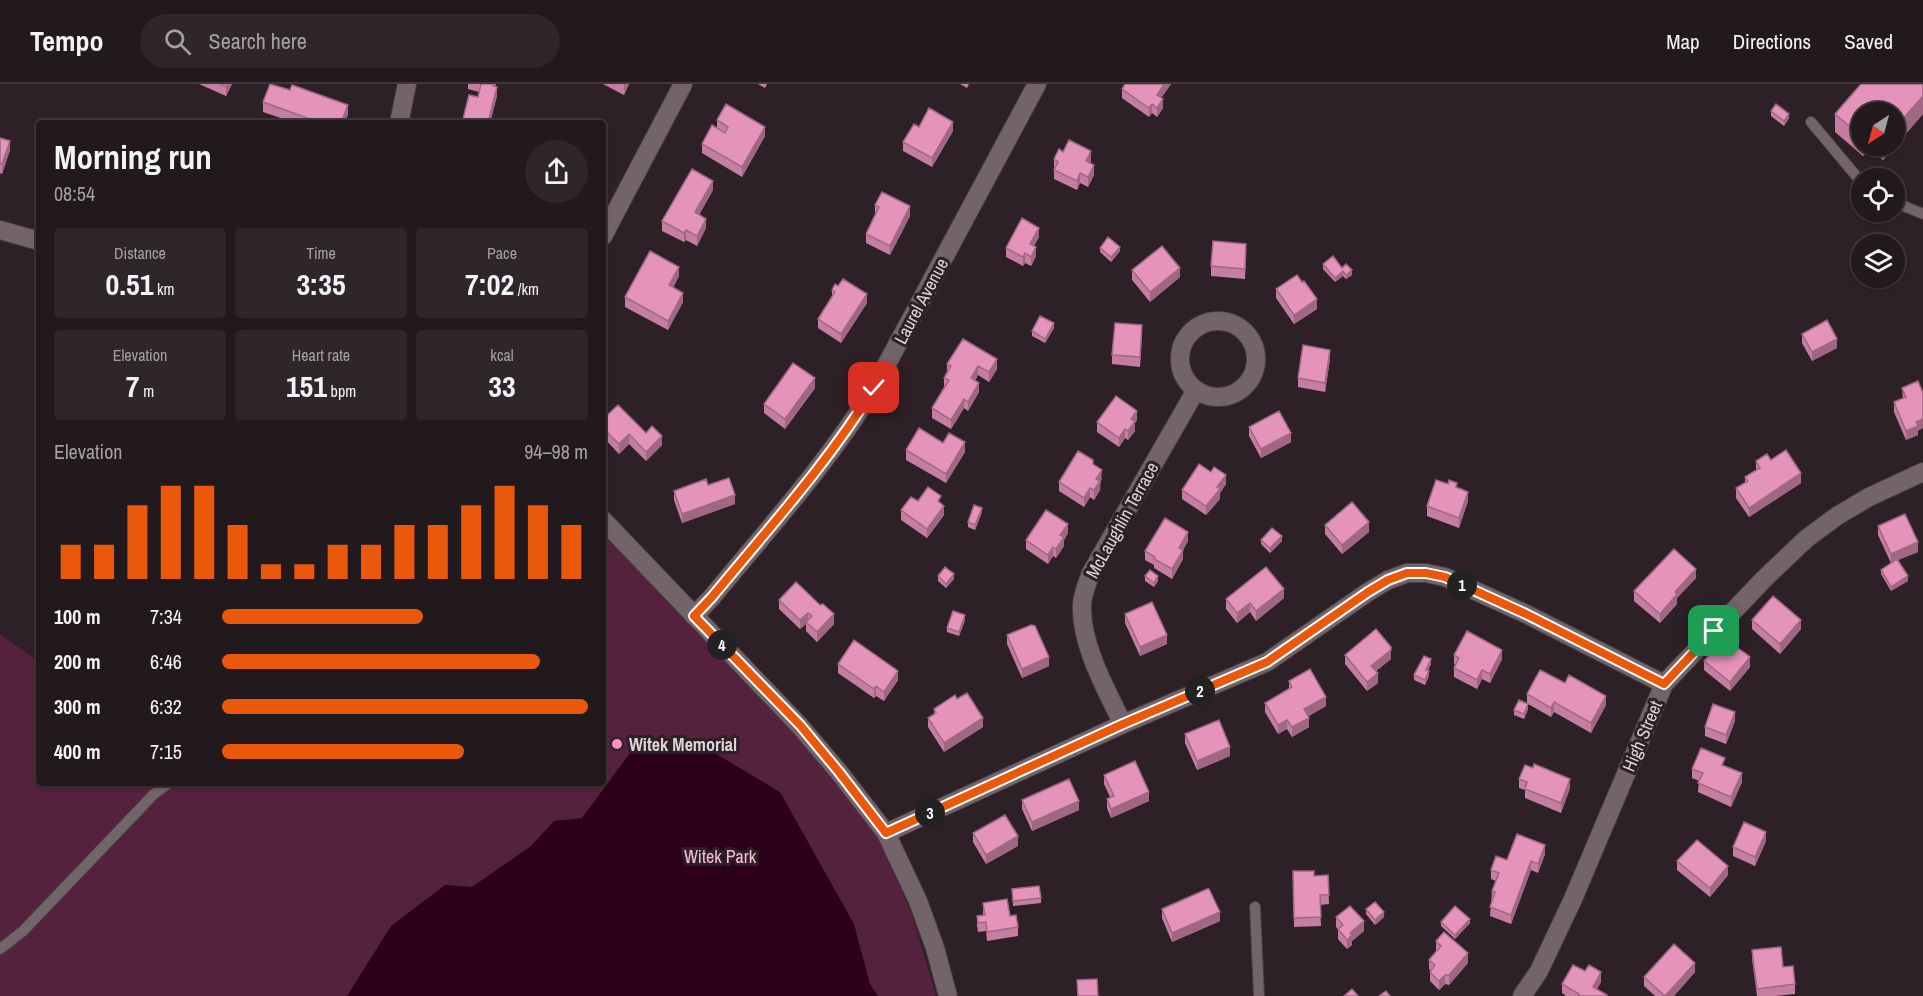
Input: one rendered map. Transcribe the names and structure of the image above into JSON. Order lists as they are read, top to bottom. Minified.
{"streets":{"street":["Laurel Avenue","McLaughlin Terrace","High Street"]},"parks":["Witek Park"],"places":["Witek Memorial"],"north":"bottom left","page":{"header":"Tempo","search":"Search here","nav":["Map","Directions","Saved"],"heading":["Morning run","08:54"],"stats":[["Distance","0.51 km"],["Time","3:35"],["Pace","7:02 /km"],["Elevation","7 m"],["Heart rate","151 bpm"],["kcal","33"]],"chart":["Elevation","94–98 m"],"pins":["1","4","2","3"],"list":[{"name":"100 m","note":"7:34"},{"name":"200 m","note":"6:46"},{"name":"300 m","note":"6:32"},{"name":"400 m","note":"7:15"}]}}
